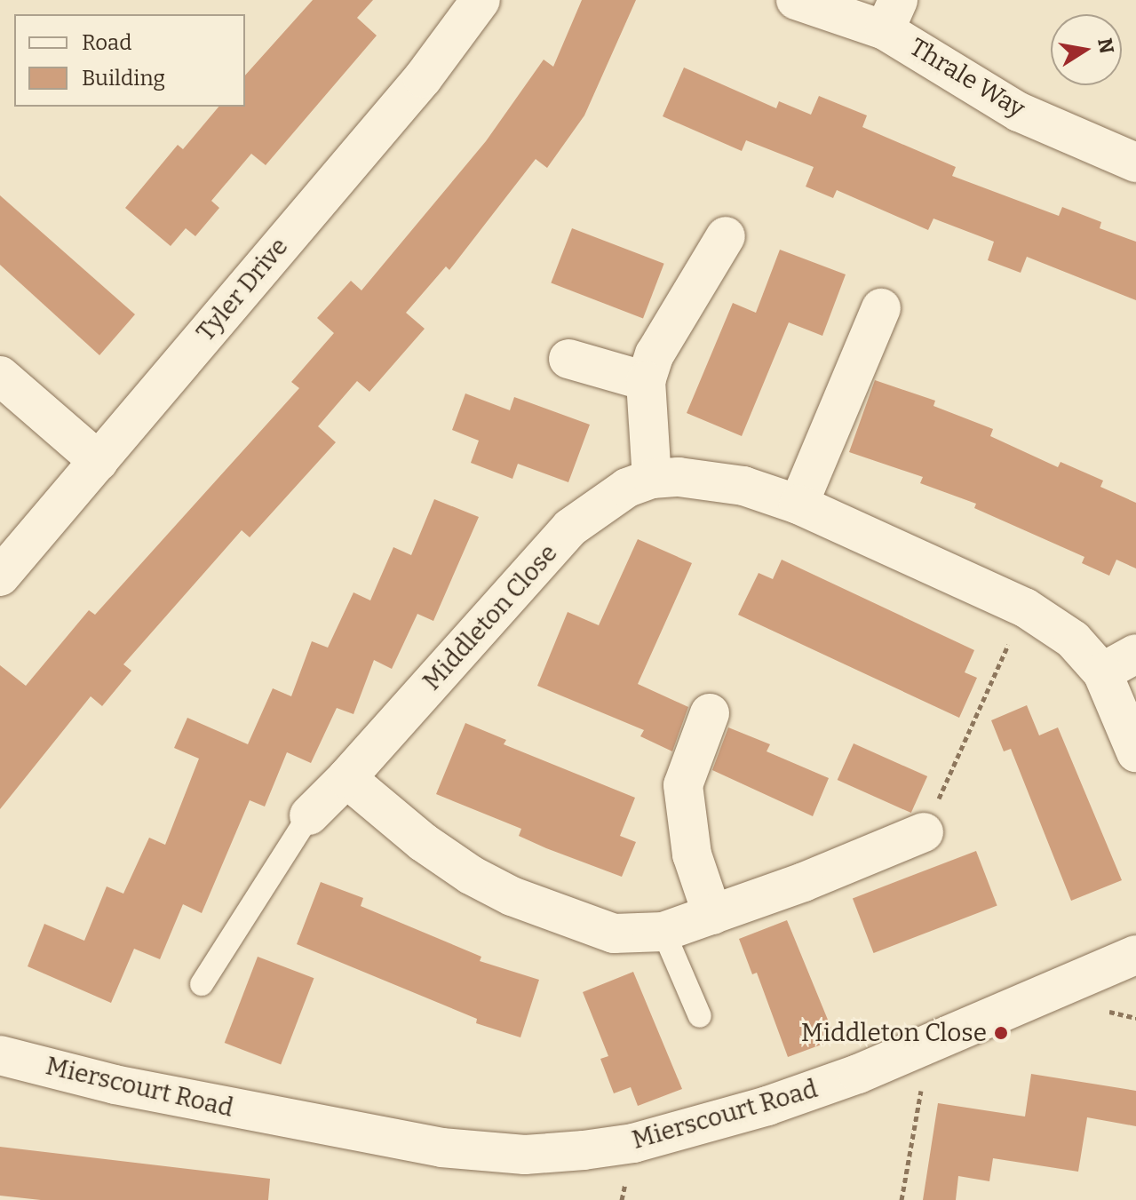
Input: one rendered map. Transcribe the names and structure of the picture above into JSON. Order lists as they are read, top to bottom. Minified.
{"streets":{"street":["Thrale Way","Tyler Drive","Middleton Close","Mierscourt Road"]},"places":["Middleton Close"],"legend":["Road","Building"],"north":"right"}
